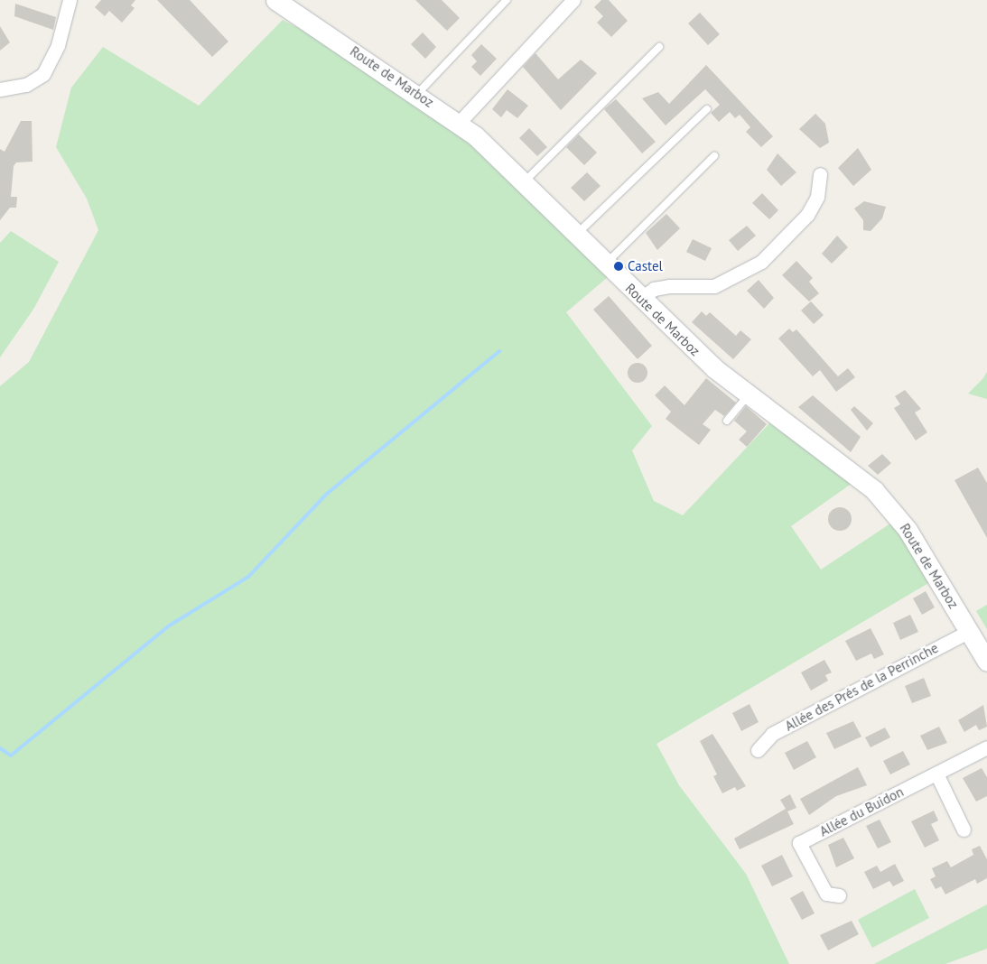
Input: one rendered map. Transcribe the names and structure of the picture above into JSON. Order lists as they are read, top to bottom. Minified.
{"streets":{"main road":["Route de Marboz"],"street":["Allée des Prés de la Perrinche","Allée du Buidon"]},"crossings":[["Route de Marboz","Allée des Prés de la Perrinche"]],"places":["Castel"]}
